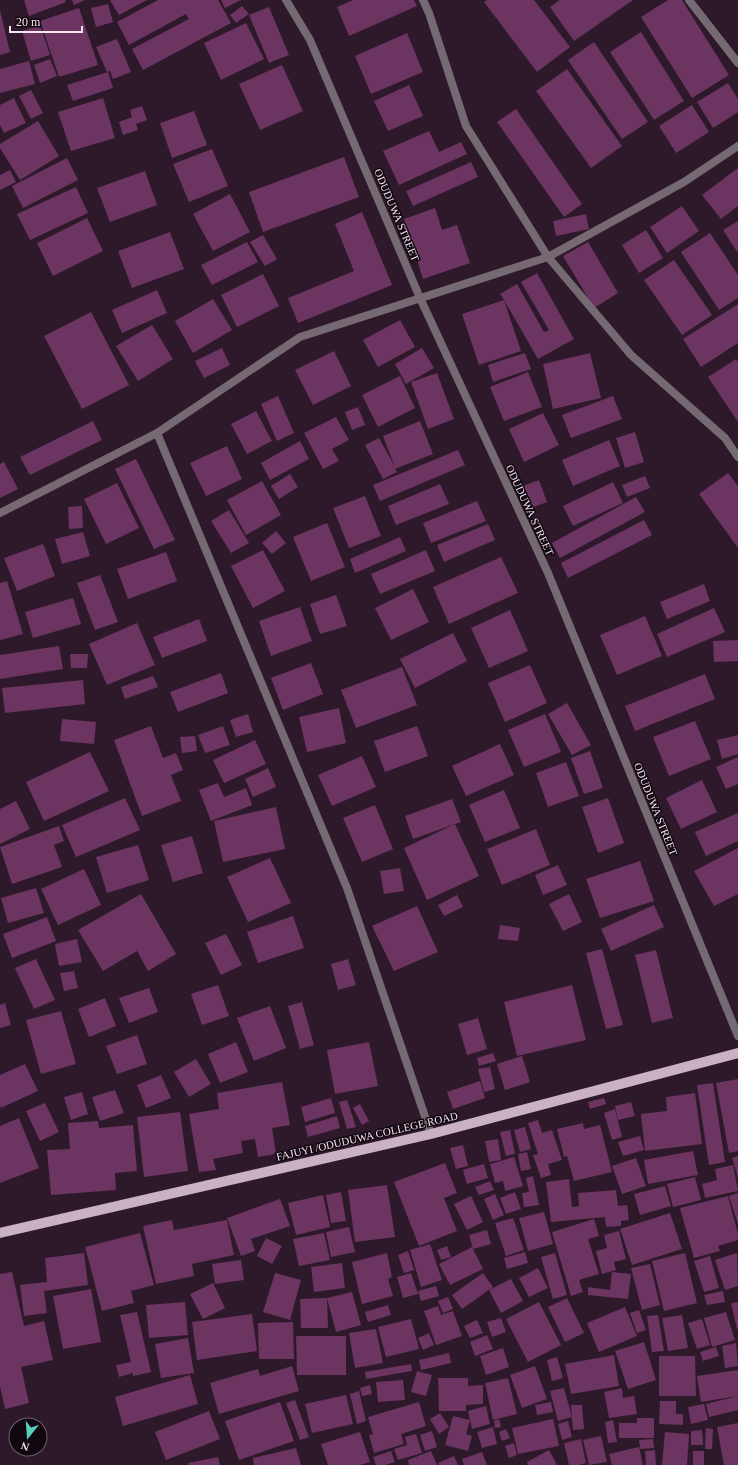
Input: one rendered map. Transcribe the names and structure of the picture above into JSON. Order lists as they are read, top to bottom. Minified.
{"streets":{"main road":["FAJUYI /ODUDUWA COLLEGE ROAD"],"street":["ODUDUWA STREET"]},"scale_bar":"20 m","north":"bottom"}
